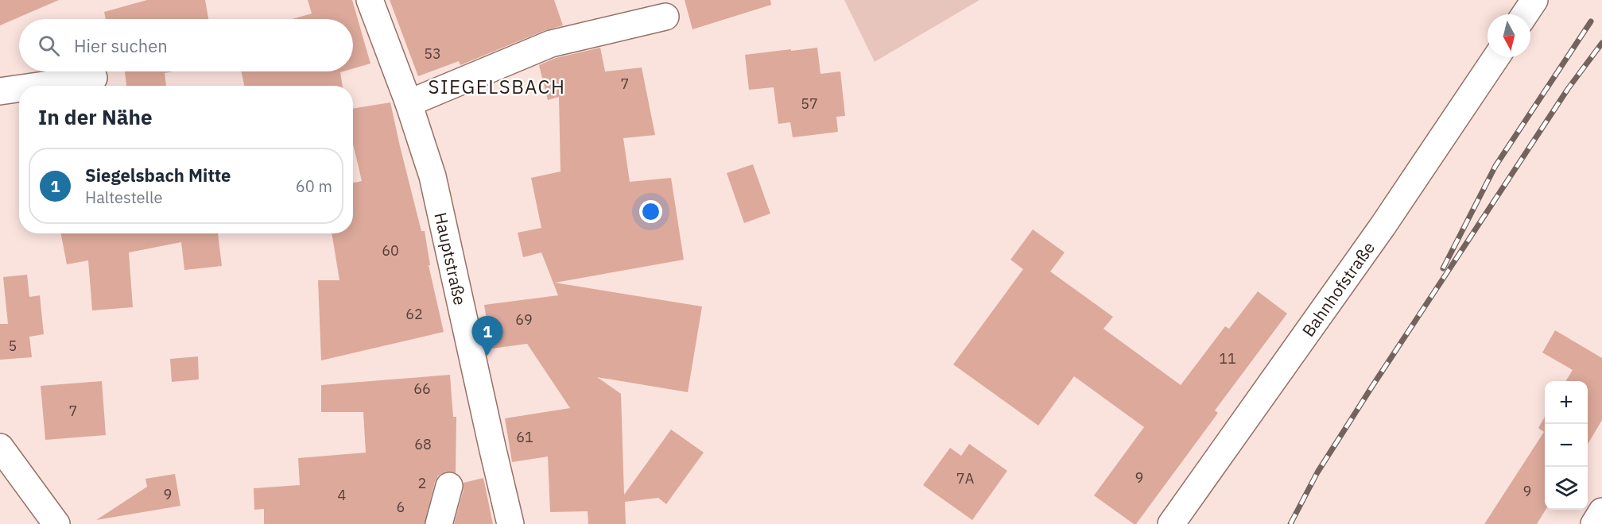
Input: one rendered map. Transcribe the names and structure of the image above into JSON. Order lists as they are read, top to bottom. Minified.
{"streets":{"street":["Hauptstraße","Bahnhofstraße"]},"districts":["SIEGELSBACH"],"house_numbers":["53","7","57","60","62","69","5","11","66","7","61","68","9","7A","2","9","9","4","6"],"north":"bottom","page":{"search":"Hier suchen","heading":"In der Nähe","list":[{"mark":"1","name":"Siegelsbach Mitte","note":"Haltestelle","value":"60 m"}],"pins":"1","map_buttons":["+","−"]}}
